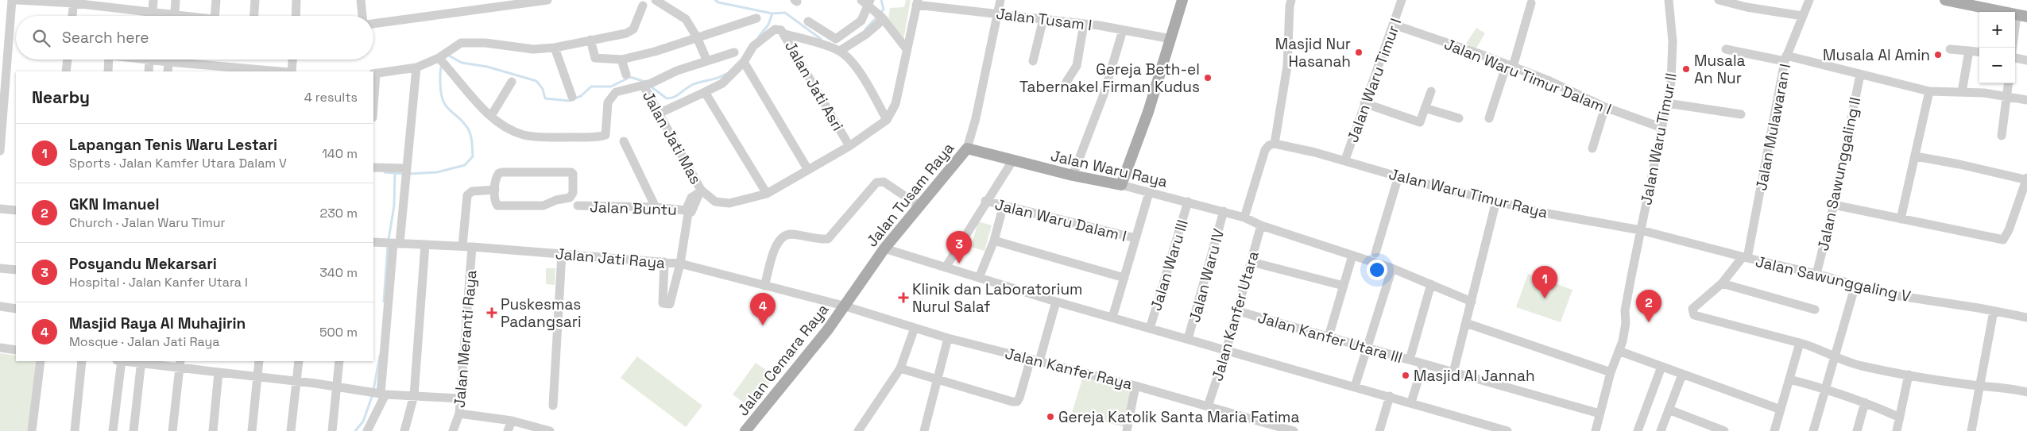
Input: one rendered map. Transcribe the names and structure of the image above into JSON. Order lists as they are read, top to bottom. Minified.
{"streets":{"main road":["Jalan Waru Raya","Jalan Tusam Raya","Jalan Cemara Raya"],"street":["Jalan Tusam I","Jalan Waru Timur Dalam I","Jalan Waru Timur I","Jalan Jati Asri","Jalan Mulawaran I","Jalan Jati Mas","Jalan Waru Timur II","Jalan Sawunggaling II","Jalan Waru Timur Raya","Jalan Buntu","Jalan Waru Dalam I","Jalan Jati Raya","Jalan Waru III","Jalan Waru IV","Jalan Sawunggaling V","Jalan Kanfer Utara","Jalan Kanfer Utara III","Jalan Meranti Raya","Jalan Kanfer Raya"]},"crossings":[["Jalan Tusam I","Jalan Tusam Raya"],["Jalan Waru Timur Dalam I","Jalan Waru Timur I"],["Jalan Waru Timur Dalam I","Jalan Waru Timur II"],["Jalan Waru Timur I","Jalan Waru Timur Raya"],["Jalan Mulawaran I","Jalan Waru Timur Raya"],["Jalan Mulawaran I","Jalan Sawunggaling V"],["Jalan Waru Timur II","Jalan Waru Timur Raya"],["Jalan Waru Timur II","Jalan Kanfer Utara III"],["Jalan Waru Raya","Jalan Tusam Raya"],["Jalan Waru Raya","Jalan Waru III"],["Jalan Waru Raya","Jalan Waru IV"],["Jalan Waru Raya","Jalan Kanfer Utara"],["Jalan Sawunggaling II","Jalan Sawunggaling V"],["Jalan Waru Timur Raya","Jalan Sawunggaling V"],["Jalan Tusam Raya","Jalan Jati Raya"],["Jalan Tusam Raya","Jalan Cemara Raya"],["Jalan Tusam Raya","Jalan Kanfer Raya"],["Jalan Jati Raya","Jalan Meranti Raya"],["Jalan Jati Raya","Jalan Cemara Raya"],["Jalan Jati Raya","Jalan Kanfer Raya"],["Jalan Kanfer Utara","Jalan Kanfer Utara III"],["Jalan Kanfer Utara","Jalan Kanfer Raya"],["Jalan Cemara Raya","Jalan Kanfer Raya"]],"places":{"other":["Masjid Nur Hasanah","Musala Al Amin","Musala An Nur","Gereja Beth-el Tabernakel Firman Kudus","Masjid Al Jannah","Gereja Katolik Santa Maria Fatima"],"health":["Klinik dan Laboratorium Nurul Salaf","Puskesmas Padangsari"]},"page":{"map_buttons":["+","−"],"search":"Search here","heading":["Nearby","4 results"],"list":[{"mark":"1","name":"Lapangan Tenis Waru Lestari","note":"Sports · Jalan Kamfer Utara Dalam V","value":"140 m"},{"mark":"2","name":"GKN Imanuel","note":"Church · Jalan Waru Timur","value":"230 m"},{"mark":"3","name":"Posyandu Mekarsari","note":"Hospital · Jalan Kanfer Utara I","value":"340 m"},{"mark":"4","name":"Masjid Raya Al Muhajirin","note":"Mosque · Jalan Jati Raya","value":"500 m"}],"pins":["3","1","2","4"]}}
